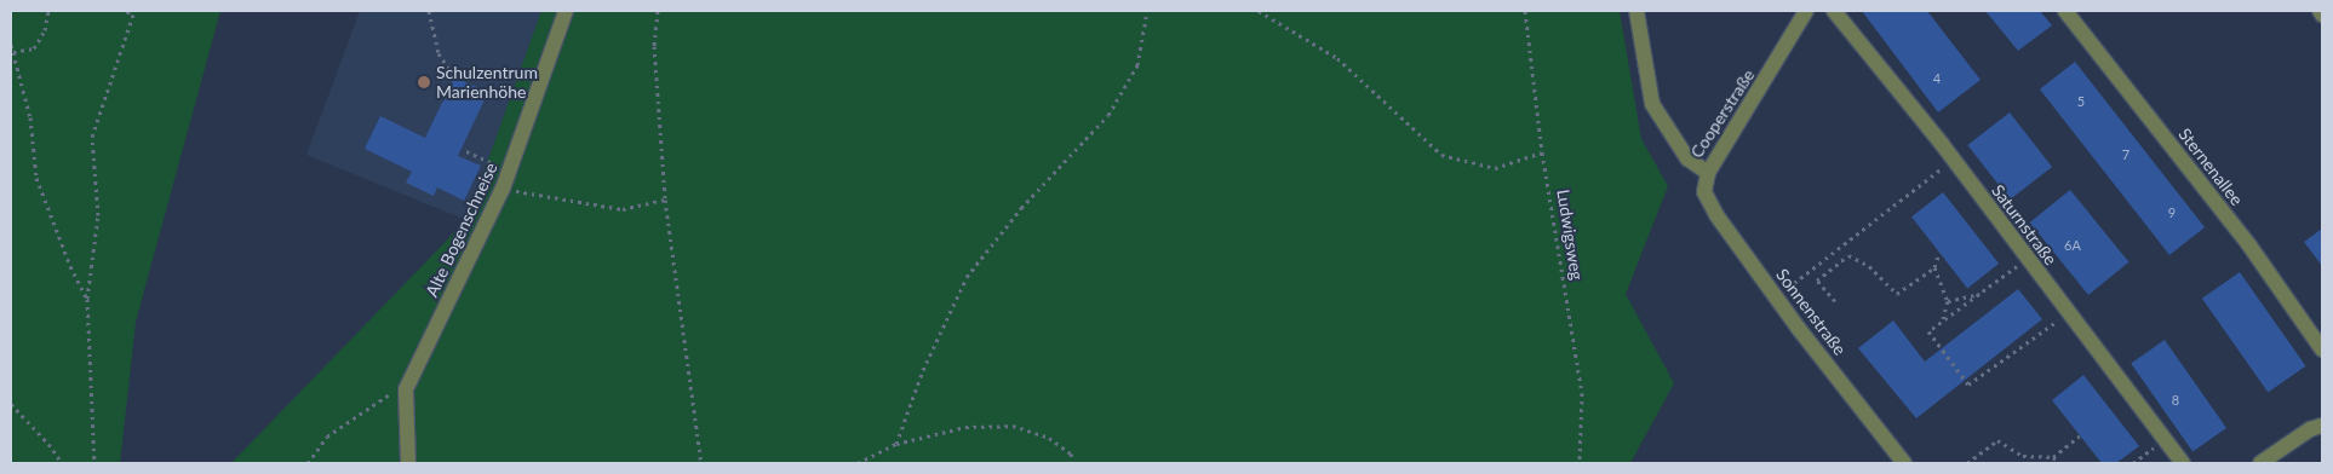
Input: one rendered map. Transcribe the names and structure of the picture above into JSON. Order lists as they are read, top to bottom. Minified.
{"streets":{"street":["Cooperstraße","Sternenallee","Saturnstraße","Alte Bogenschneise","Sonnenstraße"],"path":["Ludwigsweg"]},"crossings":[["Cooperstraße","Sonnenstraße"]],"places":["Schulzentrum Marienhöhe"],"house_numbers":["4","5","7","9","6A","8"]}
